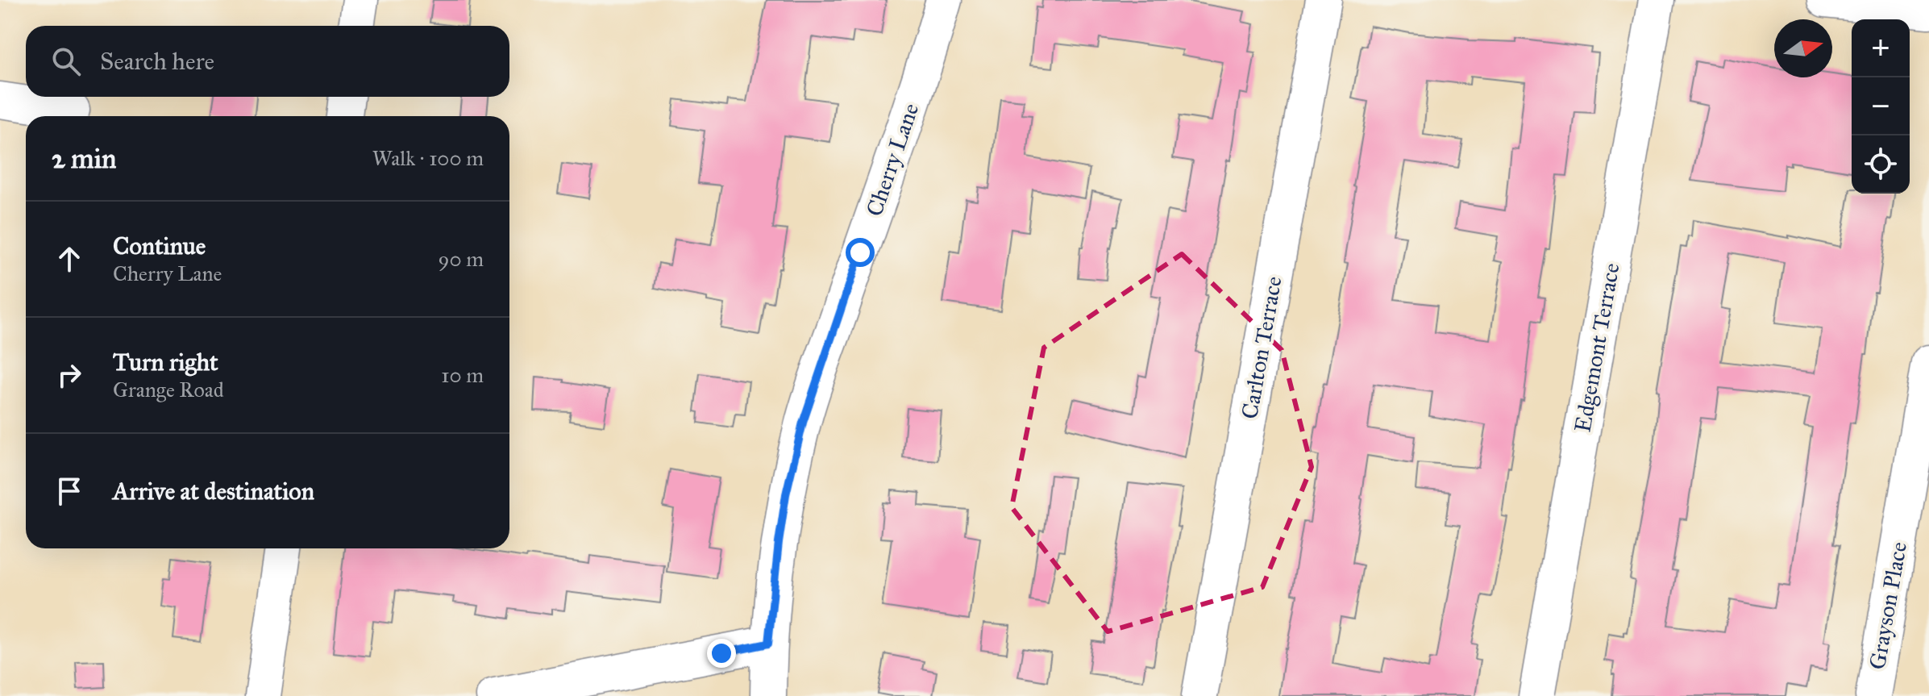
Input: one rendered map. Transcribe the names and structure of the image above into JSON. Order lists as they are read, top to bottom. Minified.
{"streets":{"street":["Cherry Lane","Carlton Terrace","Edgemont Terrace","Grayson Place"]},"north":"right","page":{"map_buttons":["+","−"],"search":"Search here","heading":["2 min","Walk · 100 m"],"list":[["Continue","Cherry Lane","90 m"],["Turn right","Grange Road","10 m"],"Arrive at destination"]}}
